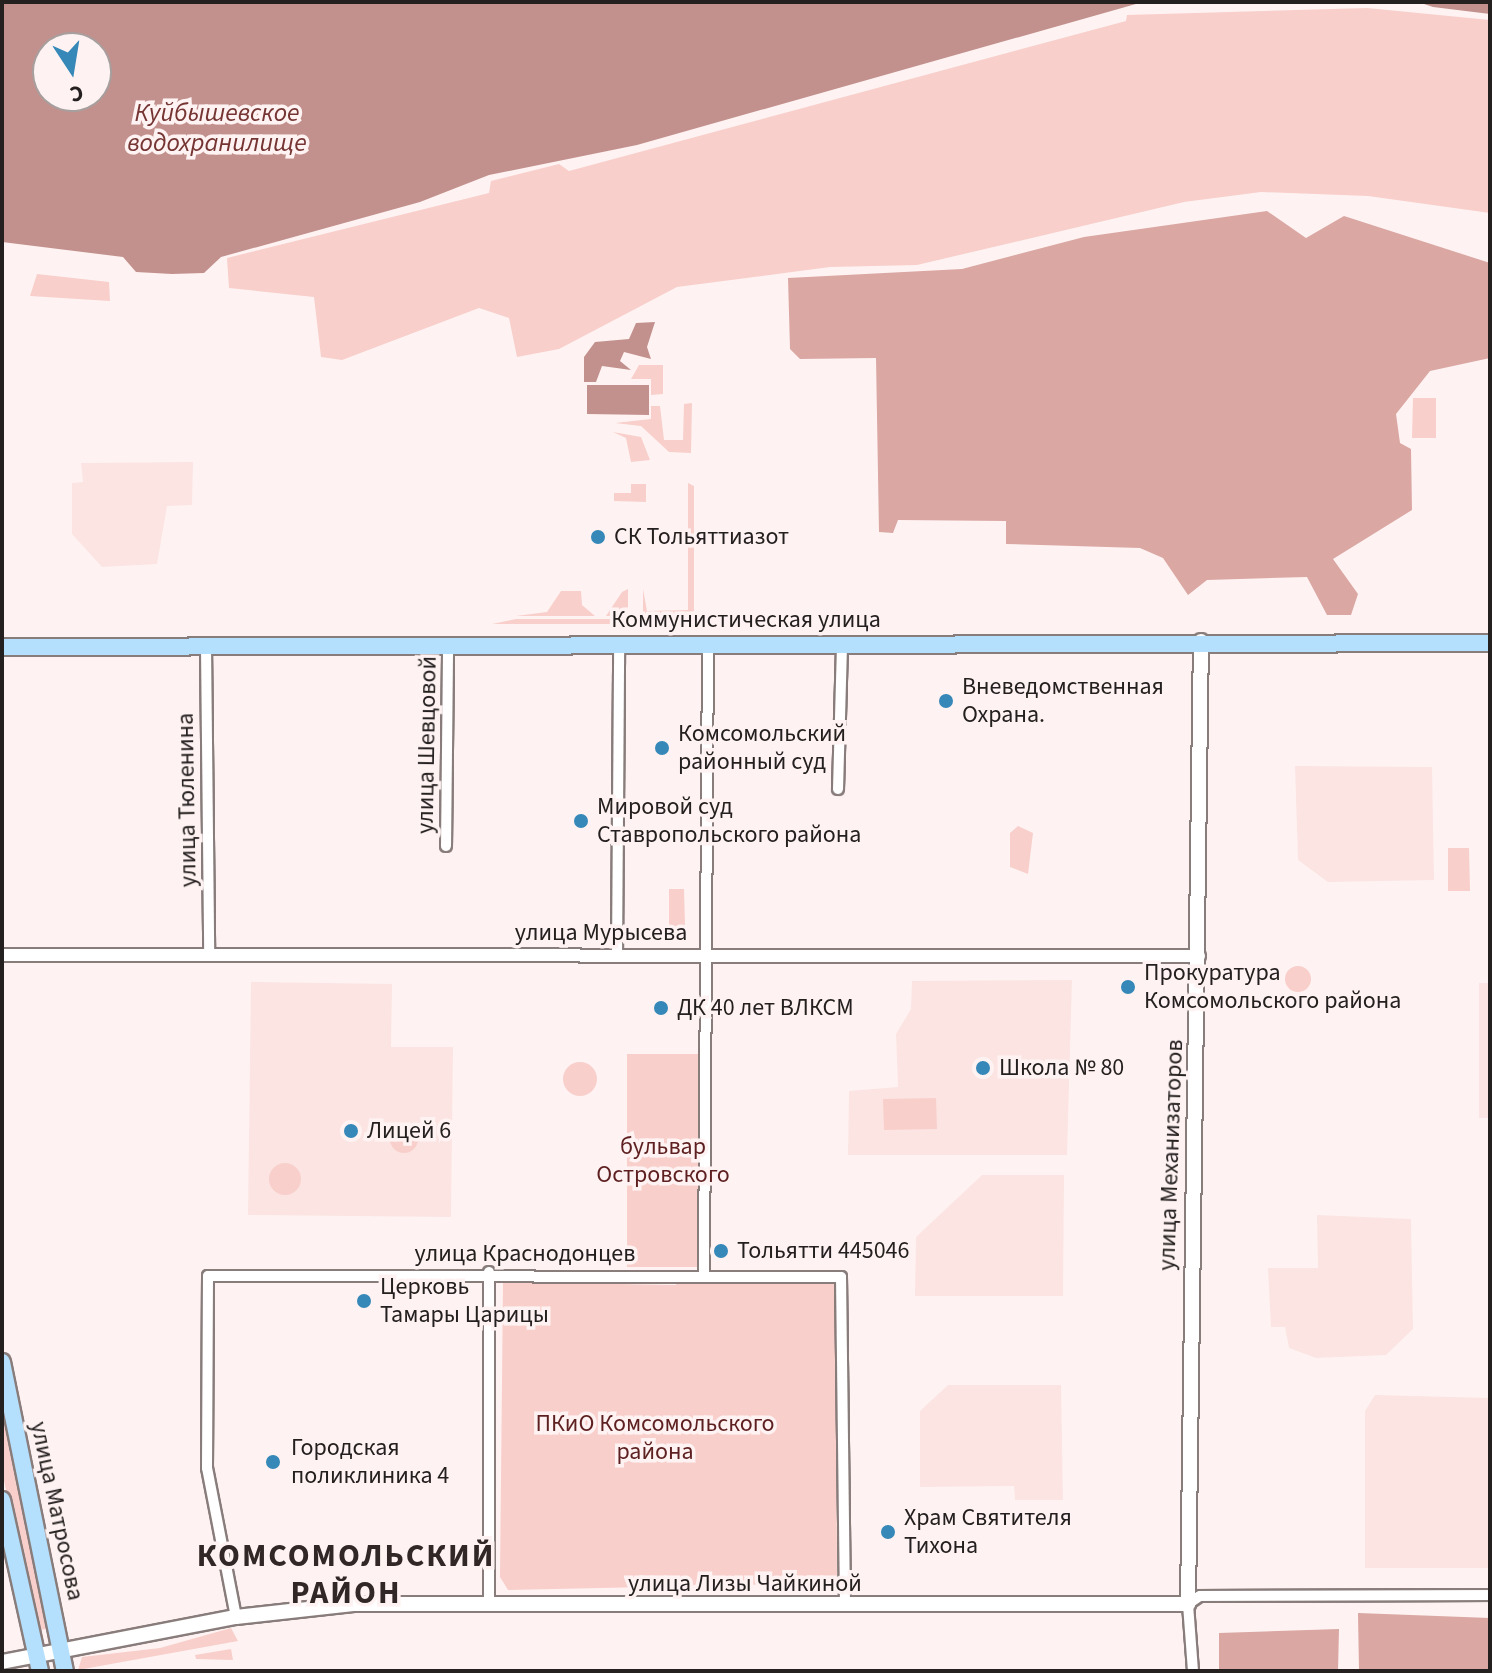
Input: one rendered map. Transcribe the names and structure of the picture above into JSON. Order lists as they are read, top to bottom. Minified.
{"streets":{"main road":["Коммунистическая улица","улица Механизаторов","улица Матросова","улица Лизы Чайкиной"],"street":["улица Шевцовой","улица Тюленина","улица Мурысева","улица Краснодонцев"]},"crossings":[["Коммунистическая улица","улица Шевцовой"],["Коммунистическая улица","улица Тюленина"],["Коммунистическая улица","улица Механизаторов"],["улица Тюленина","улица Мурысева"],["улица Мурысева","улица Механизаторов"],["улица Механизаторов","улица Лизы Чайкиной"],["улица Краснодонцев","улица Лизы Чайкиной"],["улица Матросова","улица Лизы Чайкиной"]],"districts":["КОМСОМОЛЬСКИЙ РАЙОН"],"water":["Куйбышевское водохранилище"],"parks":["бульвар Островского","ПКиО Комсомольского района"],"places":["СК Тольяттиазот","Вневедомственная Охрана.","Комсомольский районный суд","Мировой суд Ставропольского района","Прокуратура Комсомольского района","ДК 40 лет ВЛКСМ","Школа № 80","Лицей 6","Тольятти 445046","Церковь Тамары Царицы","Городская поликлиника 4","Храм Святителя Тихона"],"north":"bottom"}
